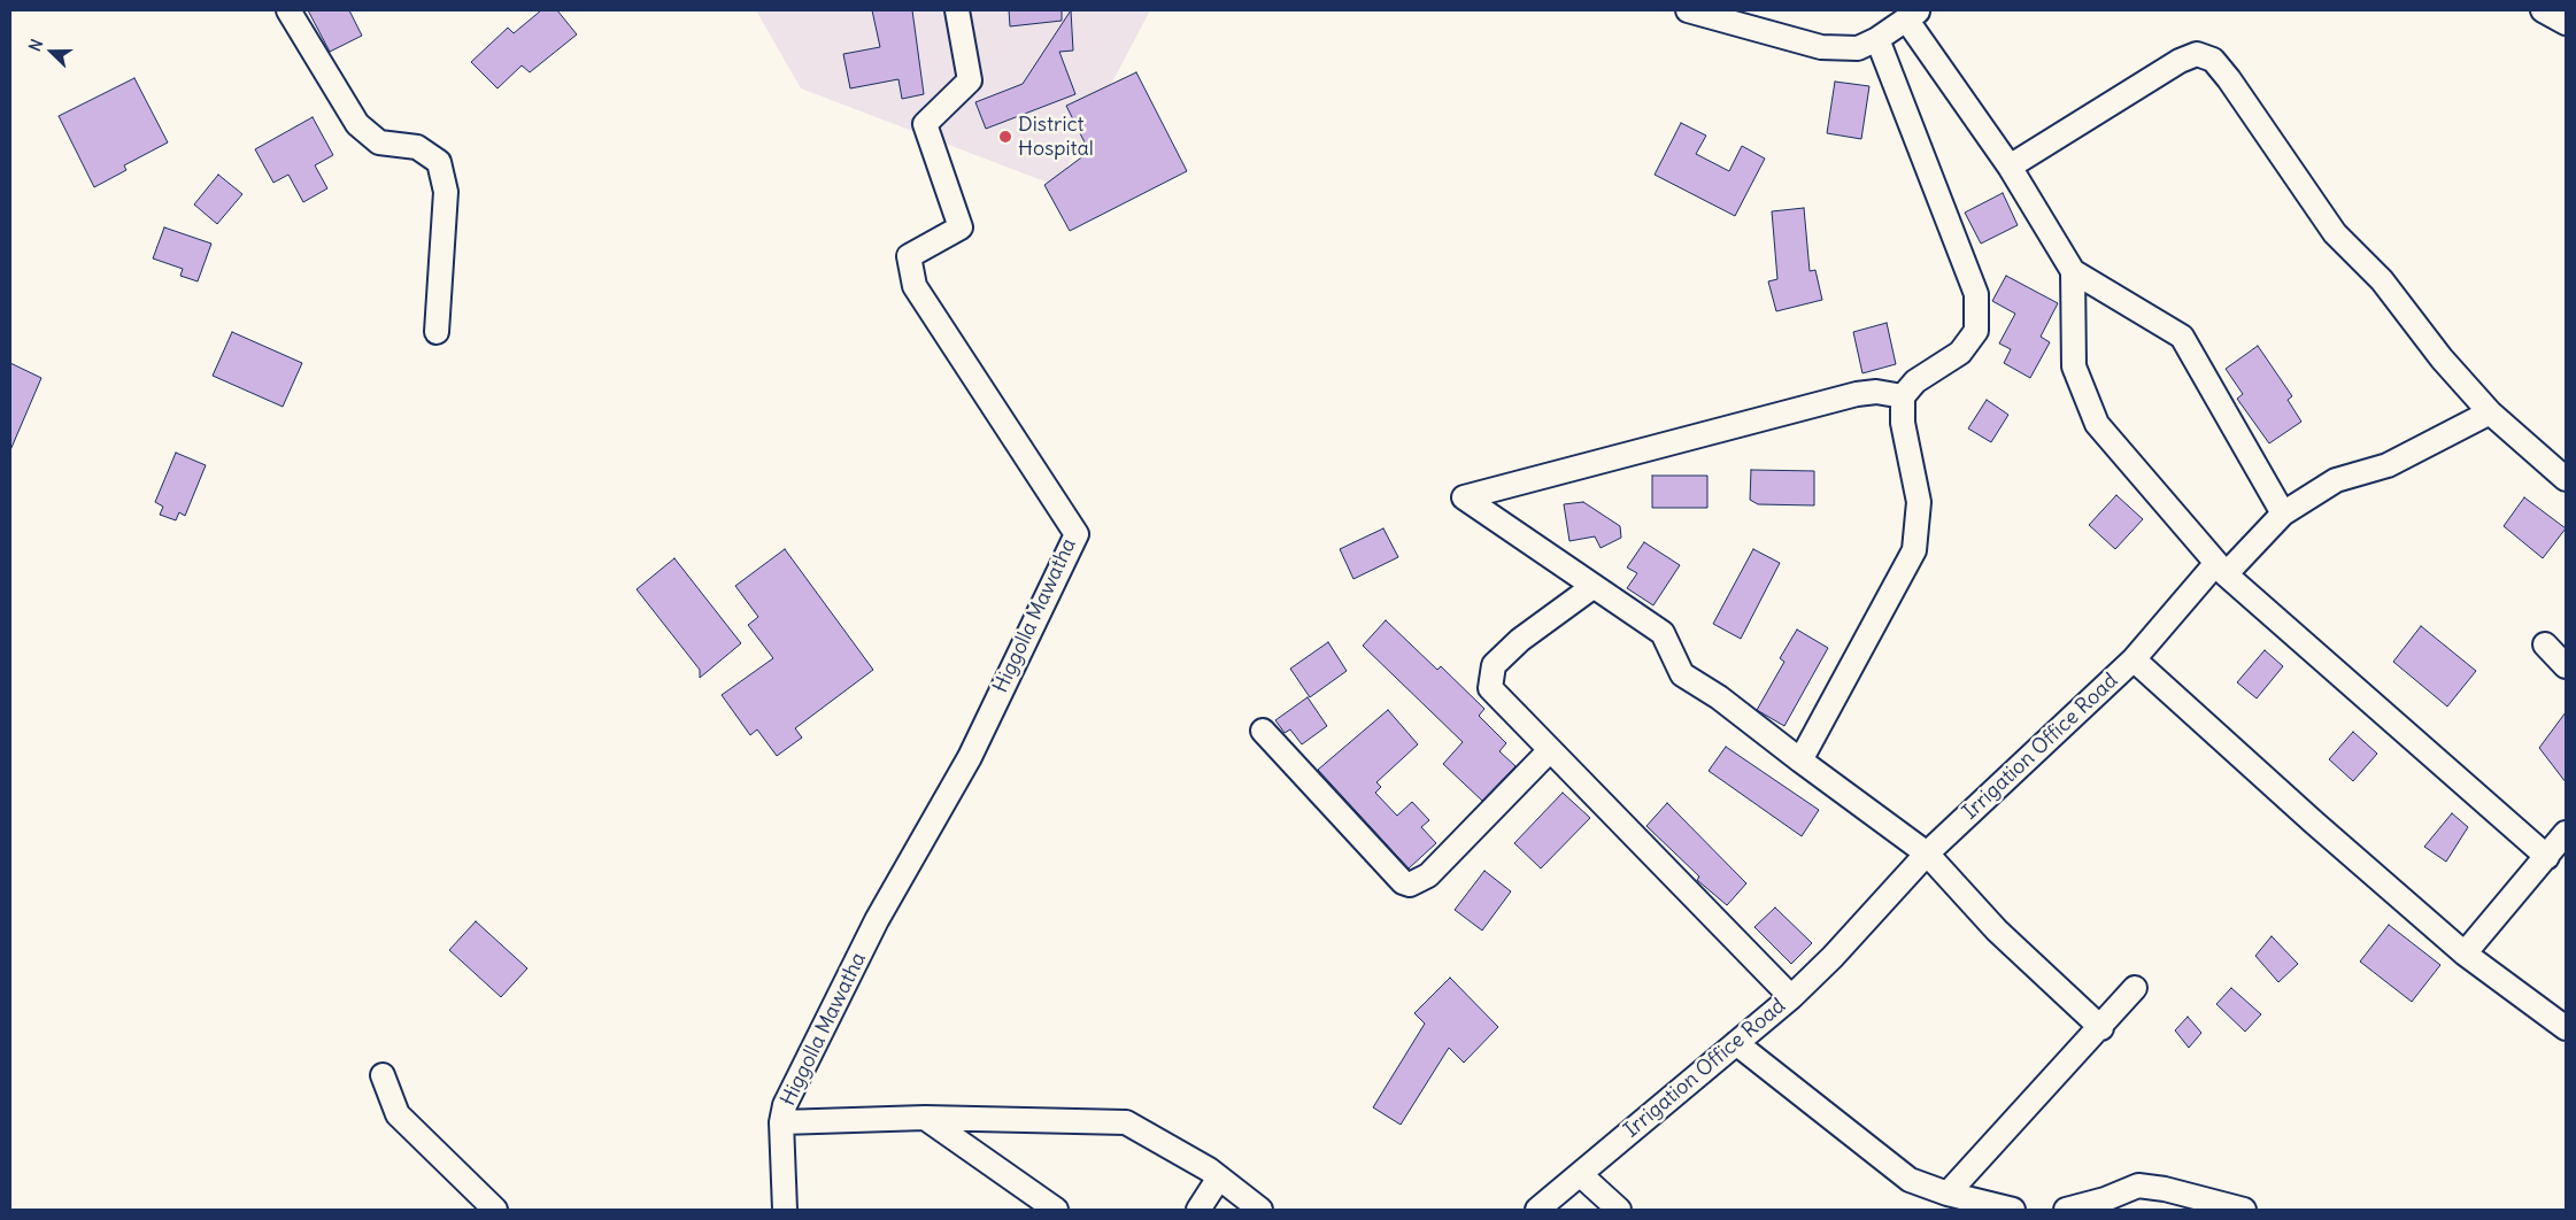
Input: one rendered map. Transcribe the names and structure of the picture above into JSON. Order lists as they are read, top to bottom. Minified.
{"streets":{"street":["Higgolla Mawatha","Irrigation Office Road"]},"places":["District Hospital"],"north":"left"}
